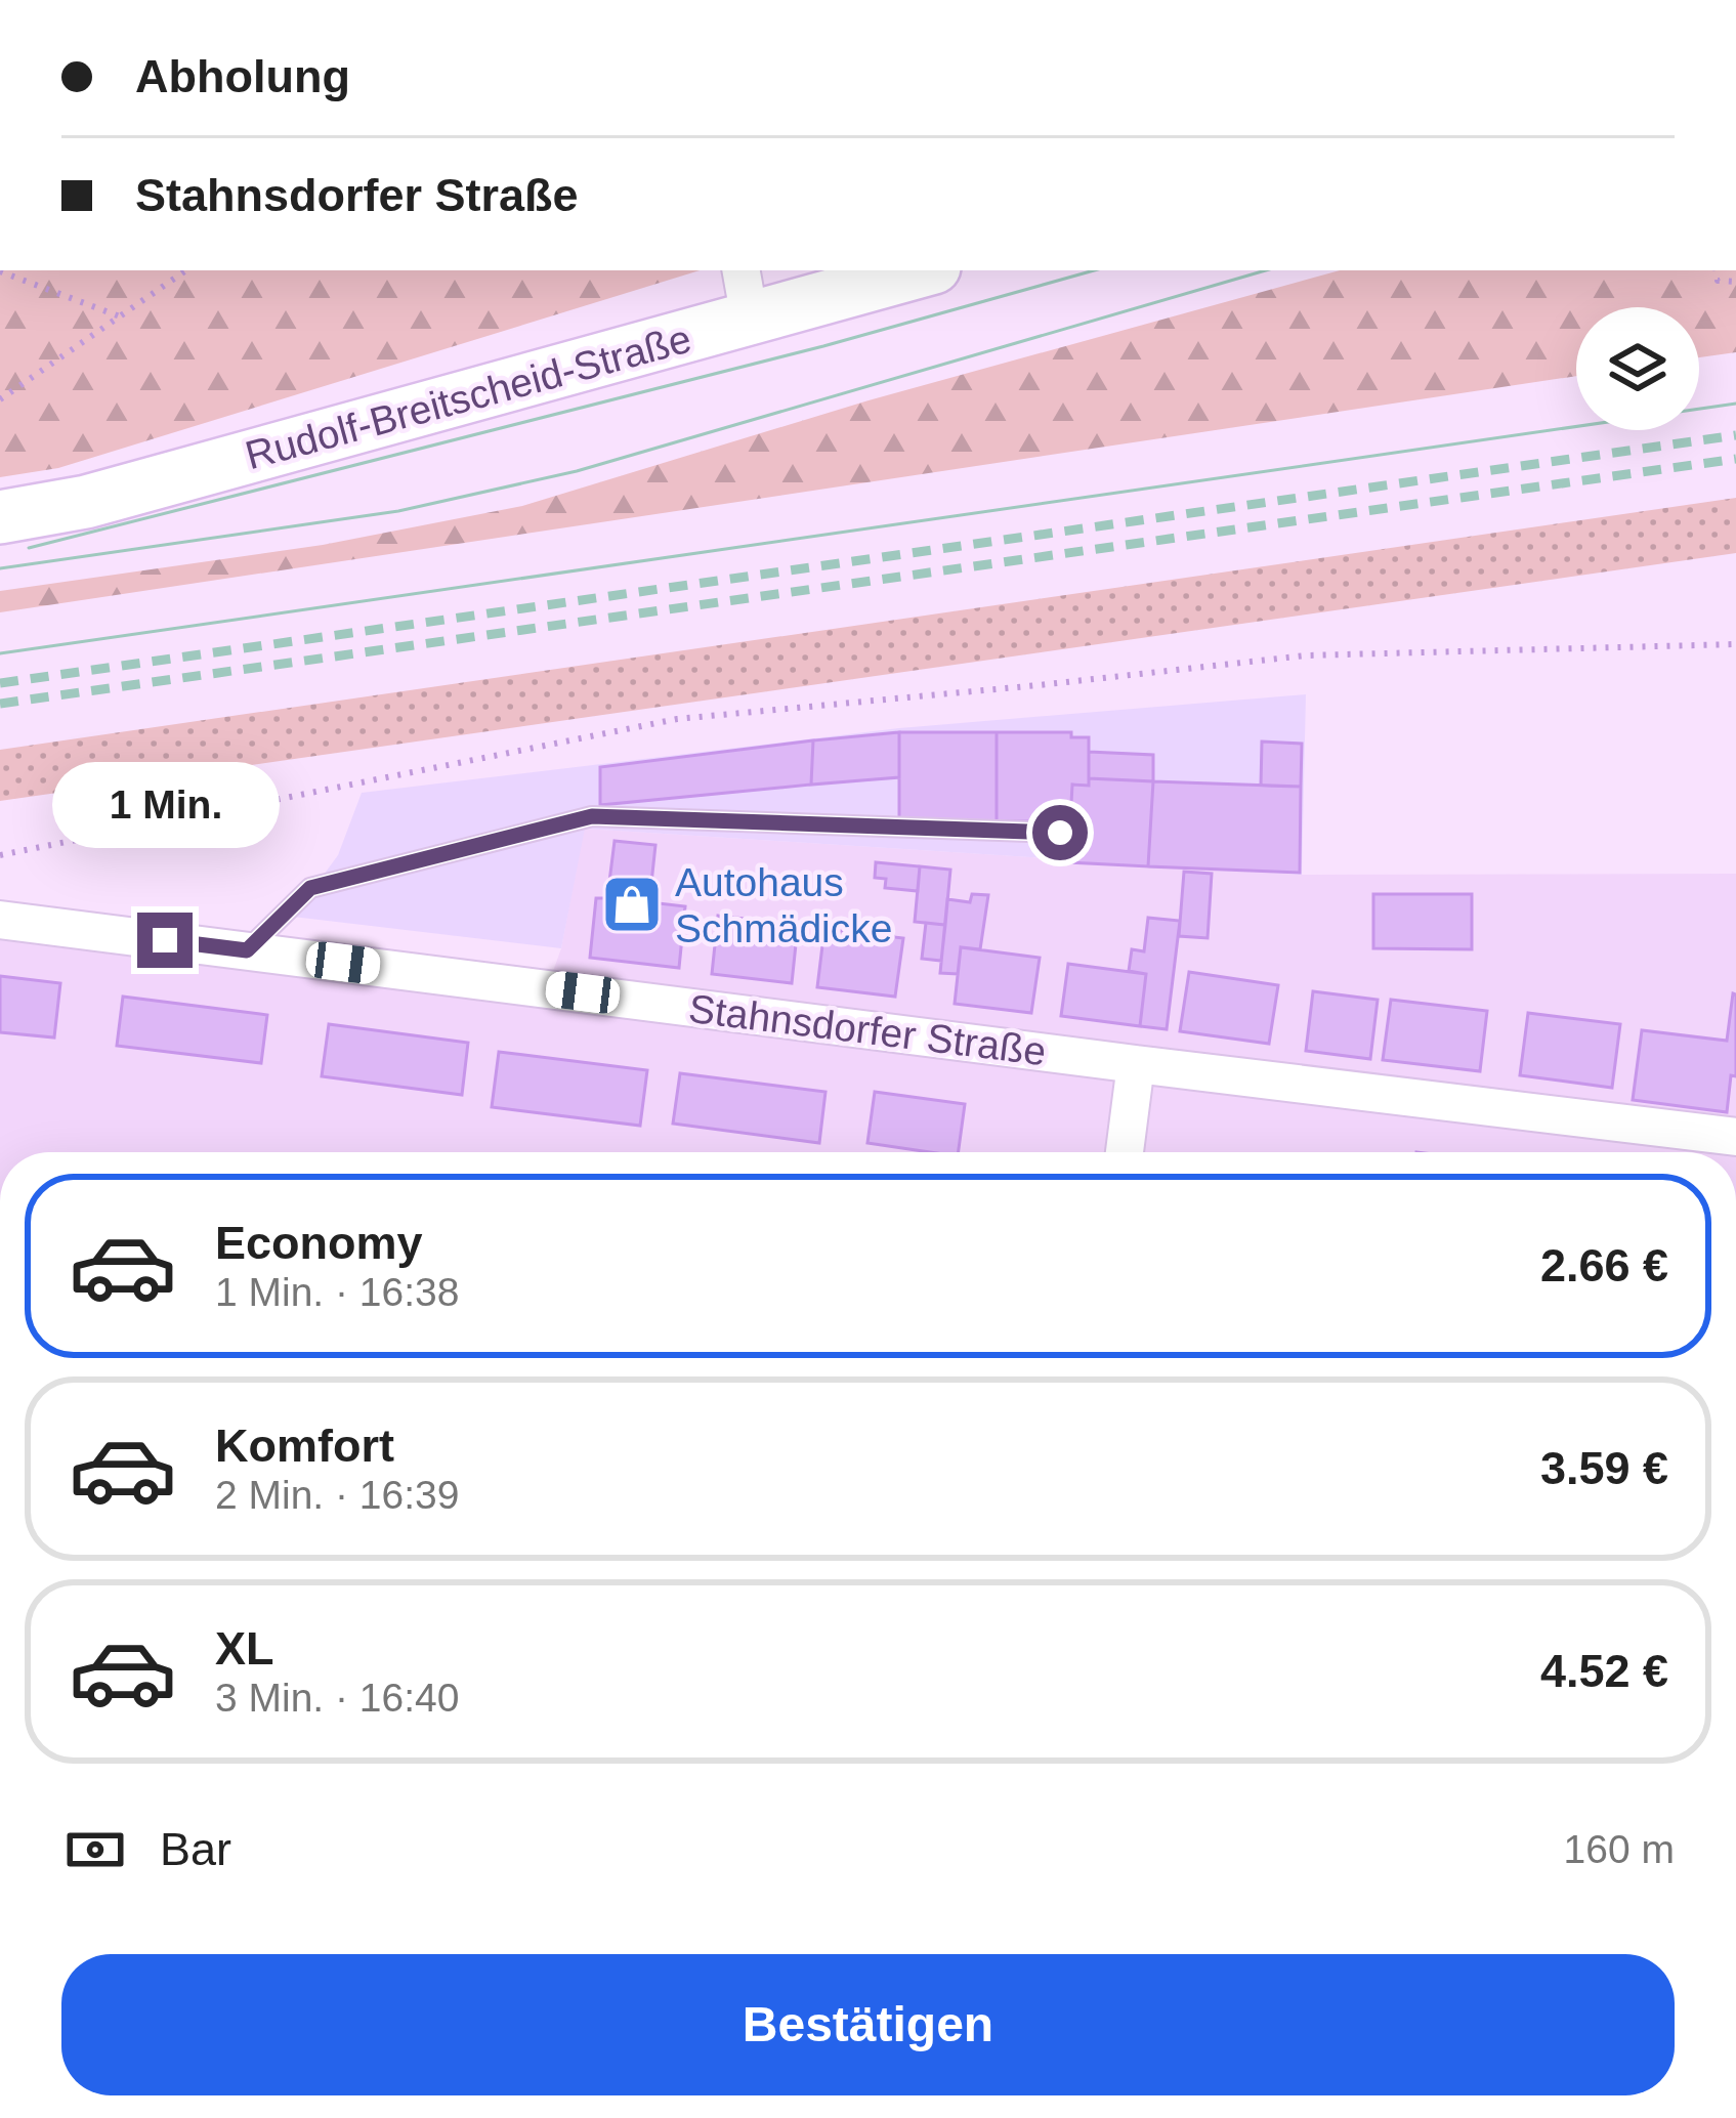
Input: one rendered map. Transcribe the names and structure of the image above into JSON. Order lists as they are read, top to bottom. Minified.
{"streets":{"street":["Rudolf-Breitscheid-Straße","Stahnsdorfer Straße"]},"places":{"shop":["Autohaus Schmädicke"]},"page":{"banner":["Abholung","Stahnsdorfer Straße"],"bubble":"1 Min.","list":[{"name":"Economy","note":"1 Min. · 16:38","value":"2.66 €"},{"name":"Komfort","note":"2 Min. · 16:39","value":"3.59 €"},{"name":"XL","note":"3 Min. · 16:40","value":"4.52 €"}],"pay":["Bar","160 m"],"buttons":"Bestätigen"}}
